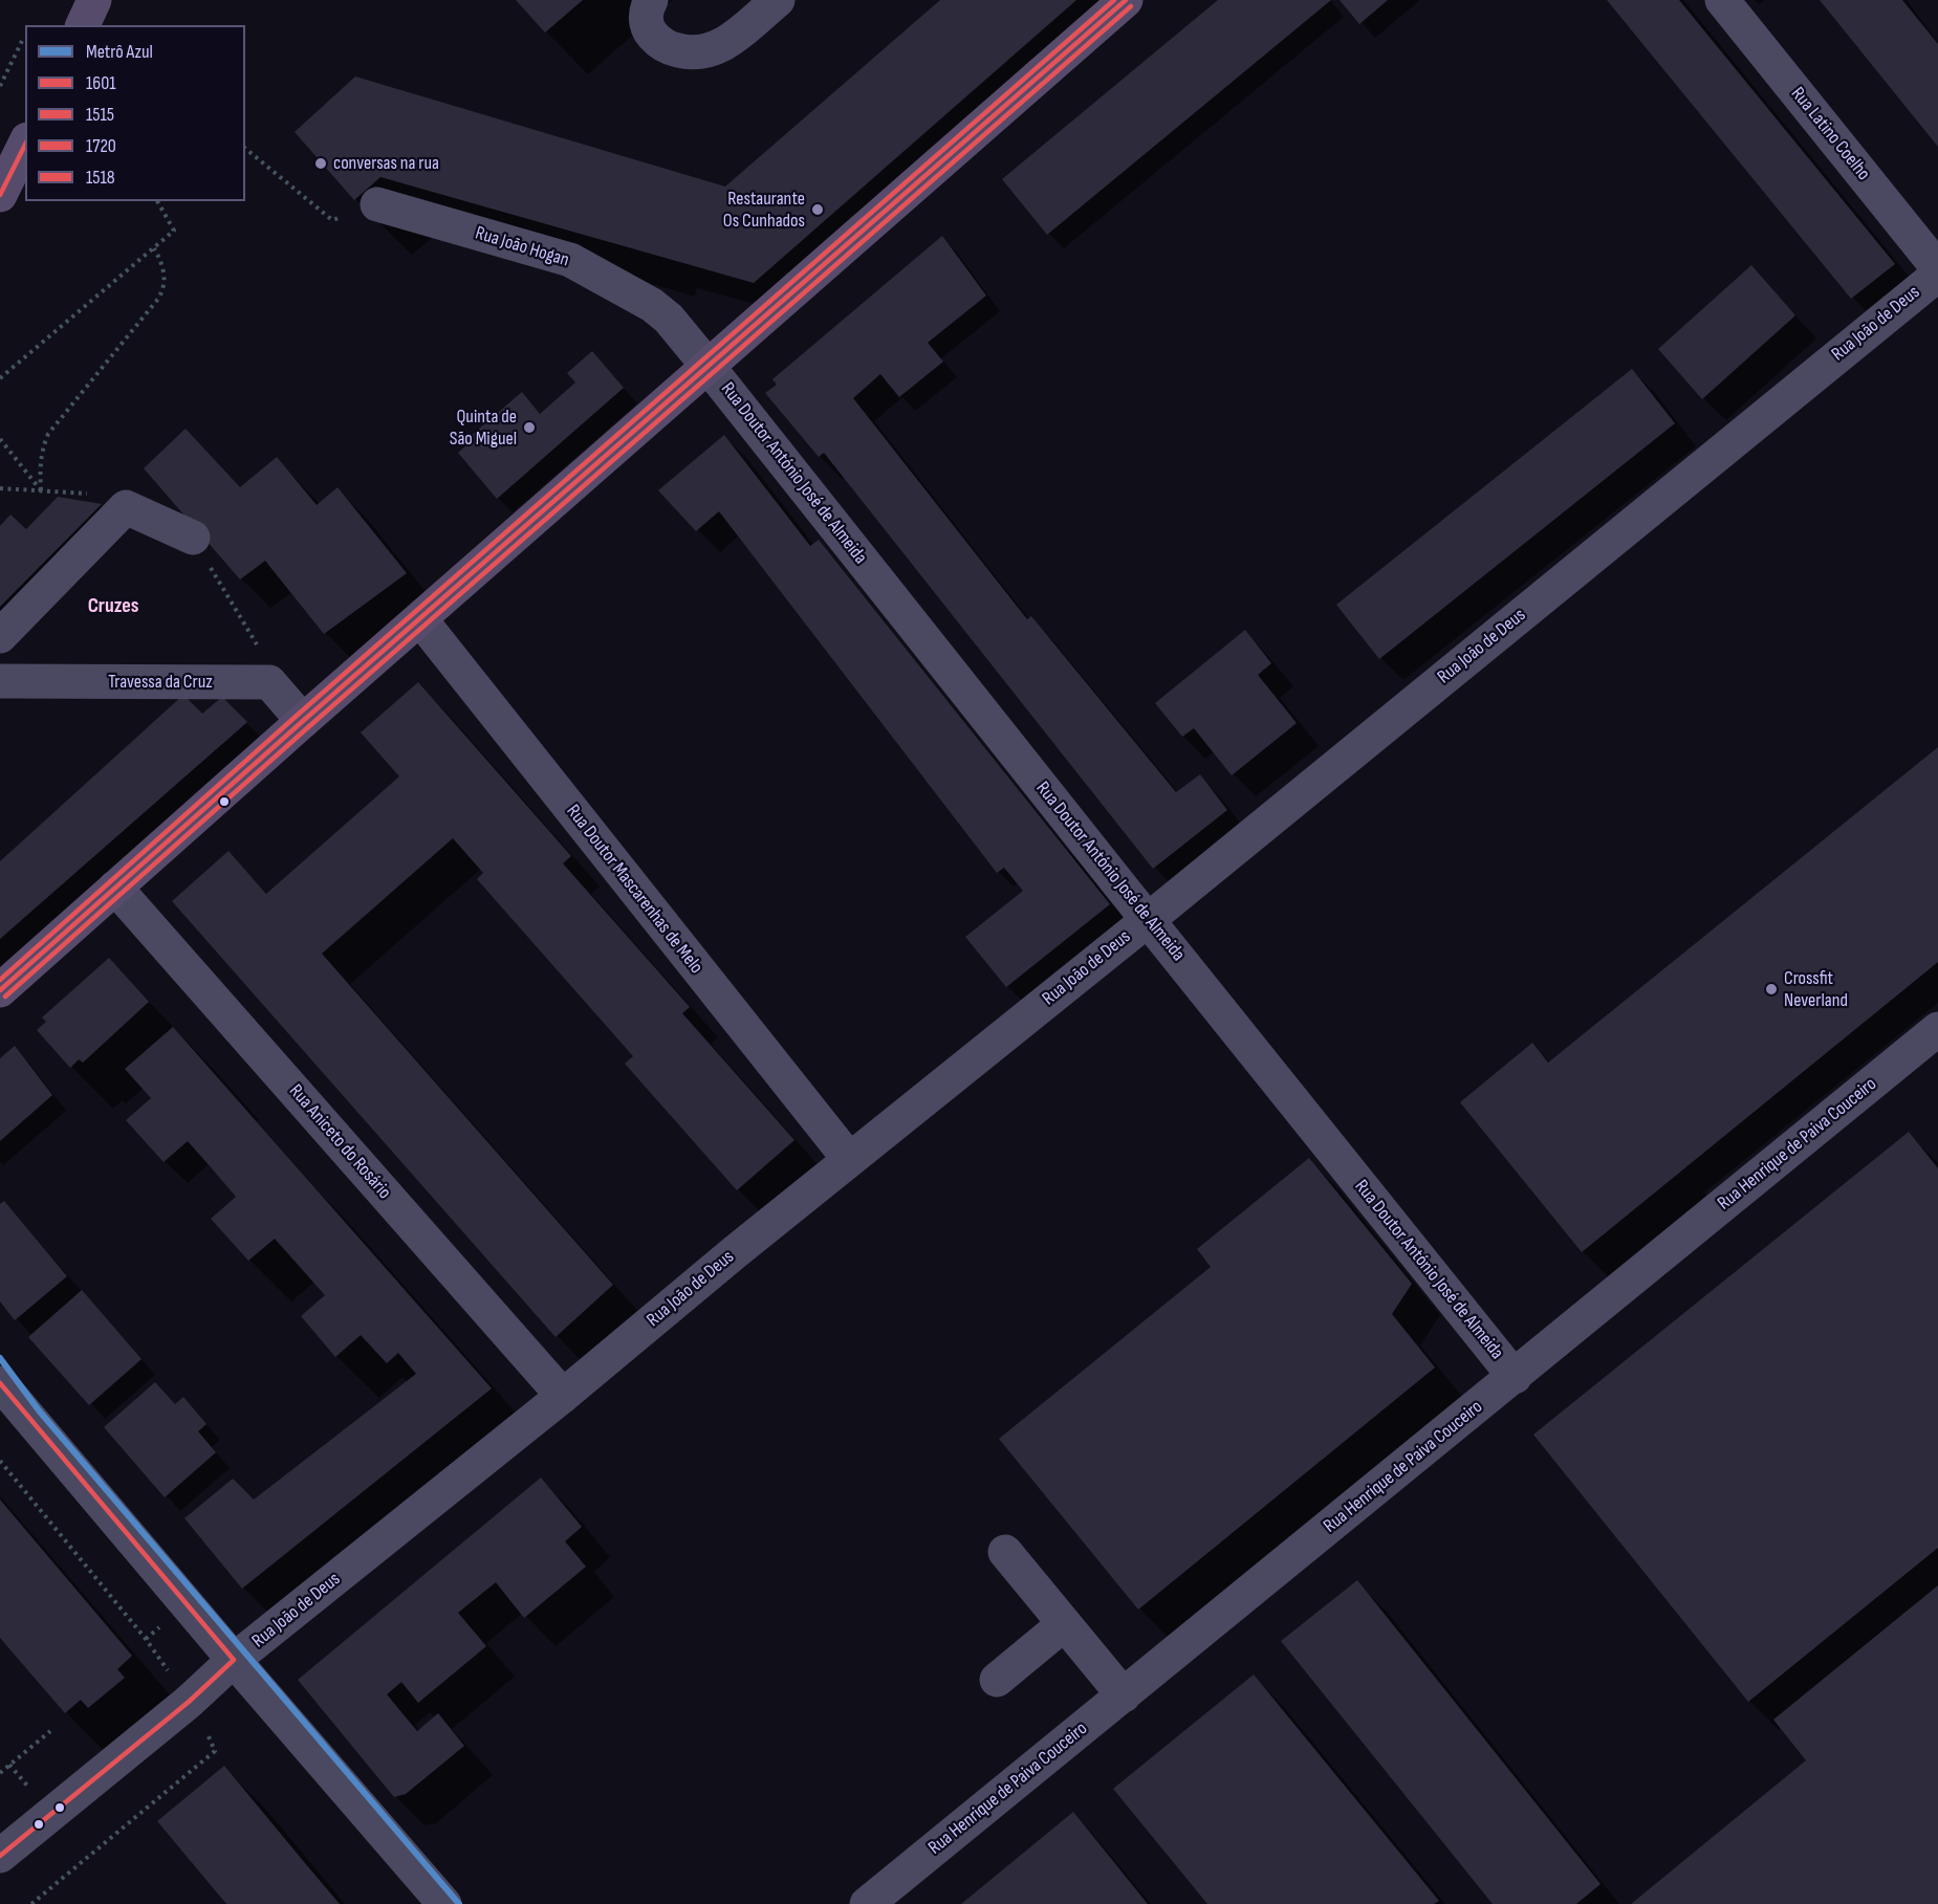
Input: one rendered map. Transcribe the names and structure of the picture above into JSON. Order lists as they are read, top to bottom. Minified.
{"streets":{"street":["Rua Latino Coelho","Rua João Hogan","Rua João de Deus","Rua Doutor António José de Almeida","Travessa da Cruz","Rua Doutor Mascarenhas de Melo","Rua Aniceto do Rosário","Rua Henrique de Paiva Couceiro"]},"crossings":[["Rua João Hogan","Rua Doutor António José de Almeida"],["Rua João de Deus","Rua Doutor António José de Almeida"],["Rua João de Deus","Rua Doutor Mascarenhas de Melo"],["Rua João de Deus","Rua Aniceto do Rosário"],["Rua Doutor António José de Almeida","Rua Henrique de Paiva Couceiro"]],"districts":["Cruzes"],"places":["conversas na rua","Restaurante Os Cunhados","Quinta de São Miguel","Crossfit Neverland"],"lines":["transit line 1601","transit line 1720","transit line 1515","metro line Azul","transit line 1518"],"legend":["Metrô Azul","1601","1515","1720","1518"]}
